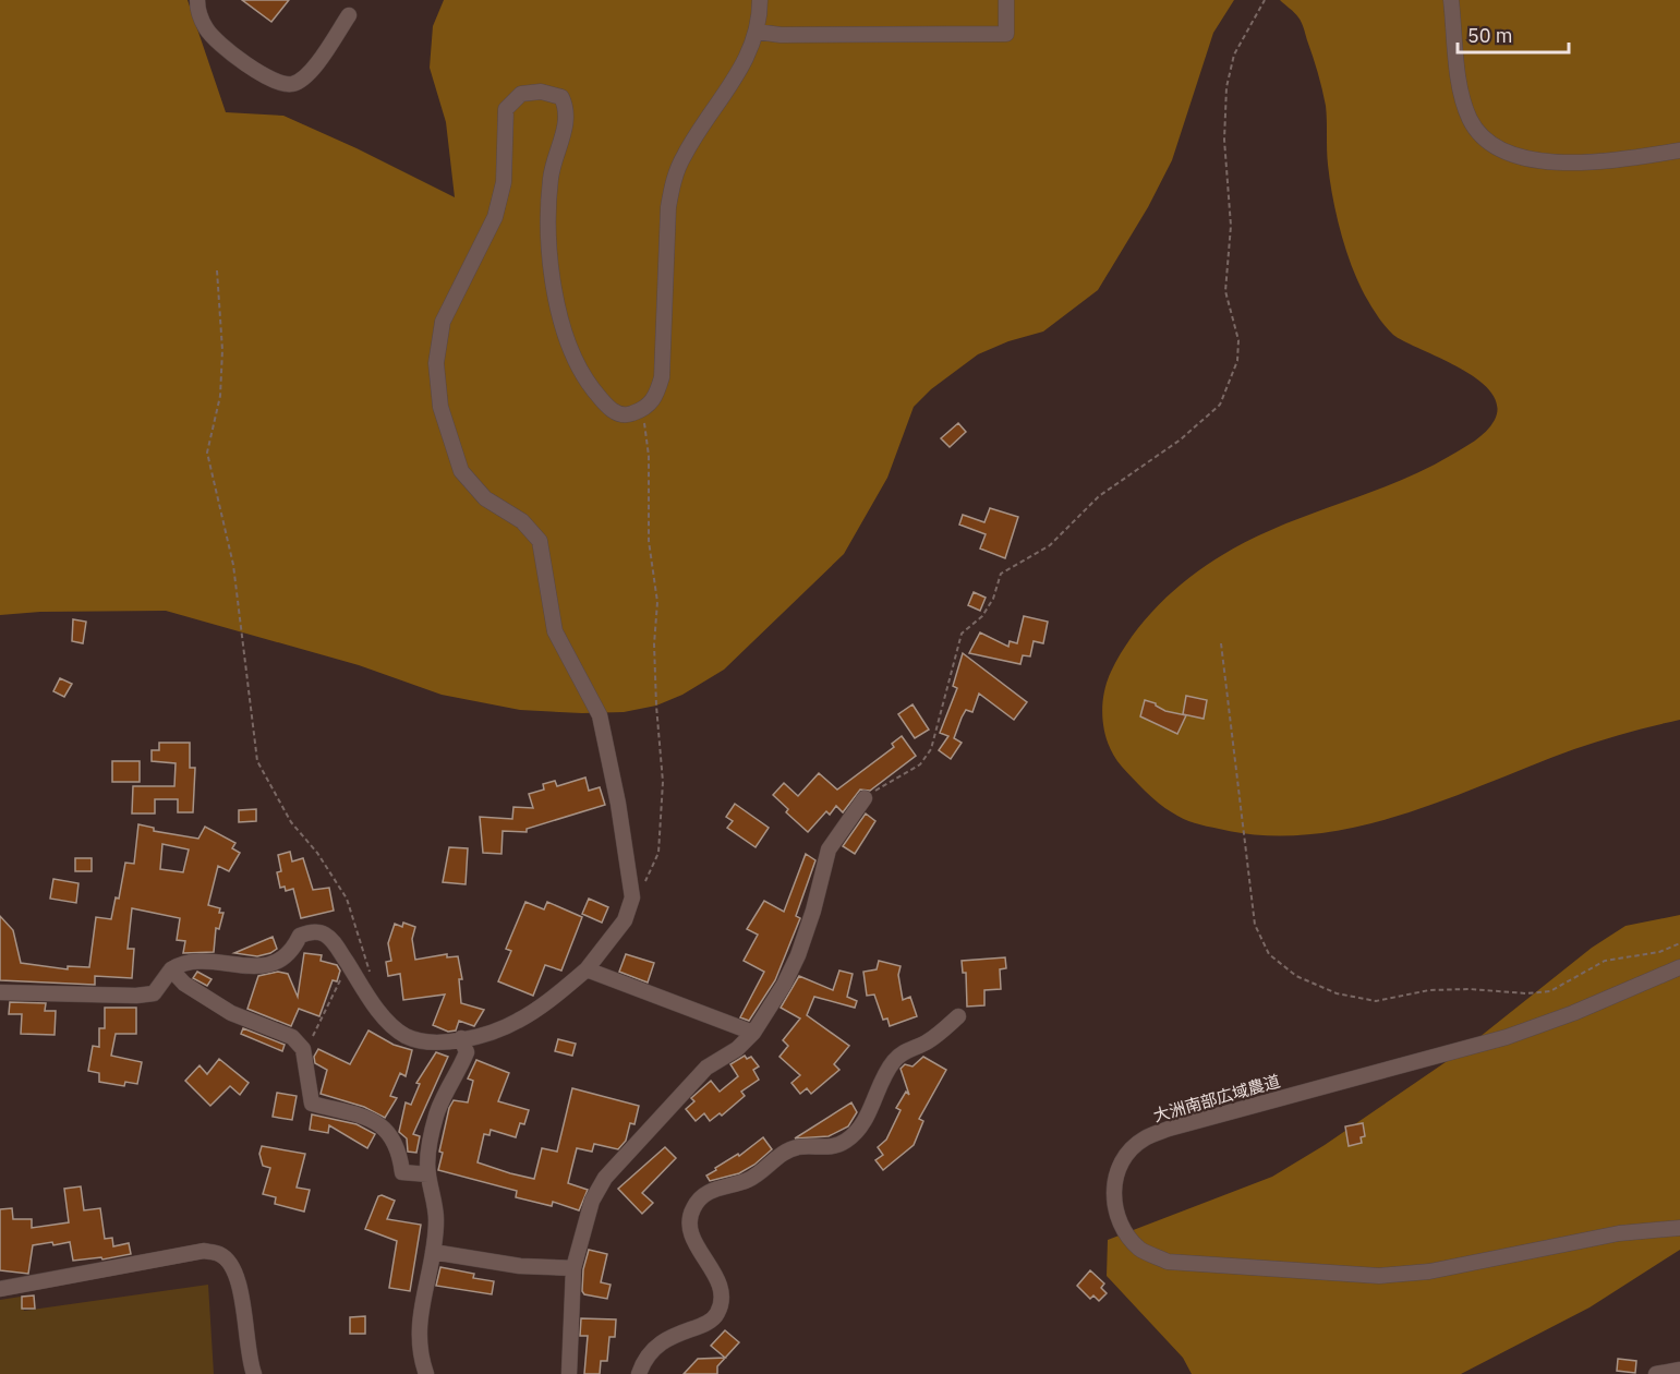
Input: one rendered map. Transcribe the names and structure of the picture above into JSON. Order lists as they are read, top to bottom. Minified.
{"streets":{"street":["大洲南部広域農道"]},"scale_bar":"50 m"}
